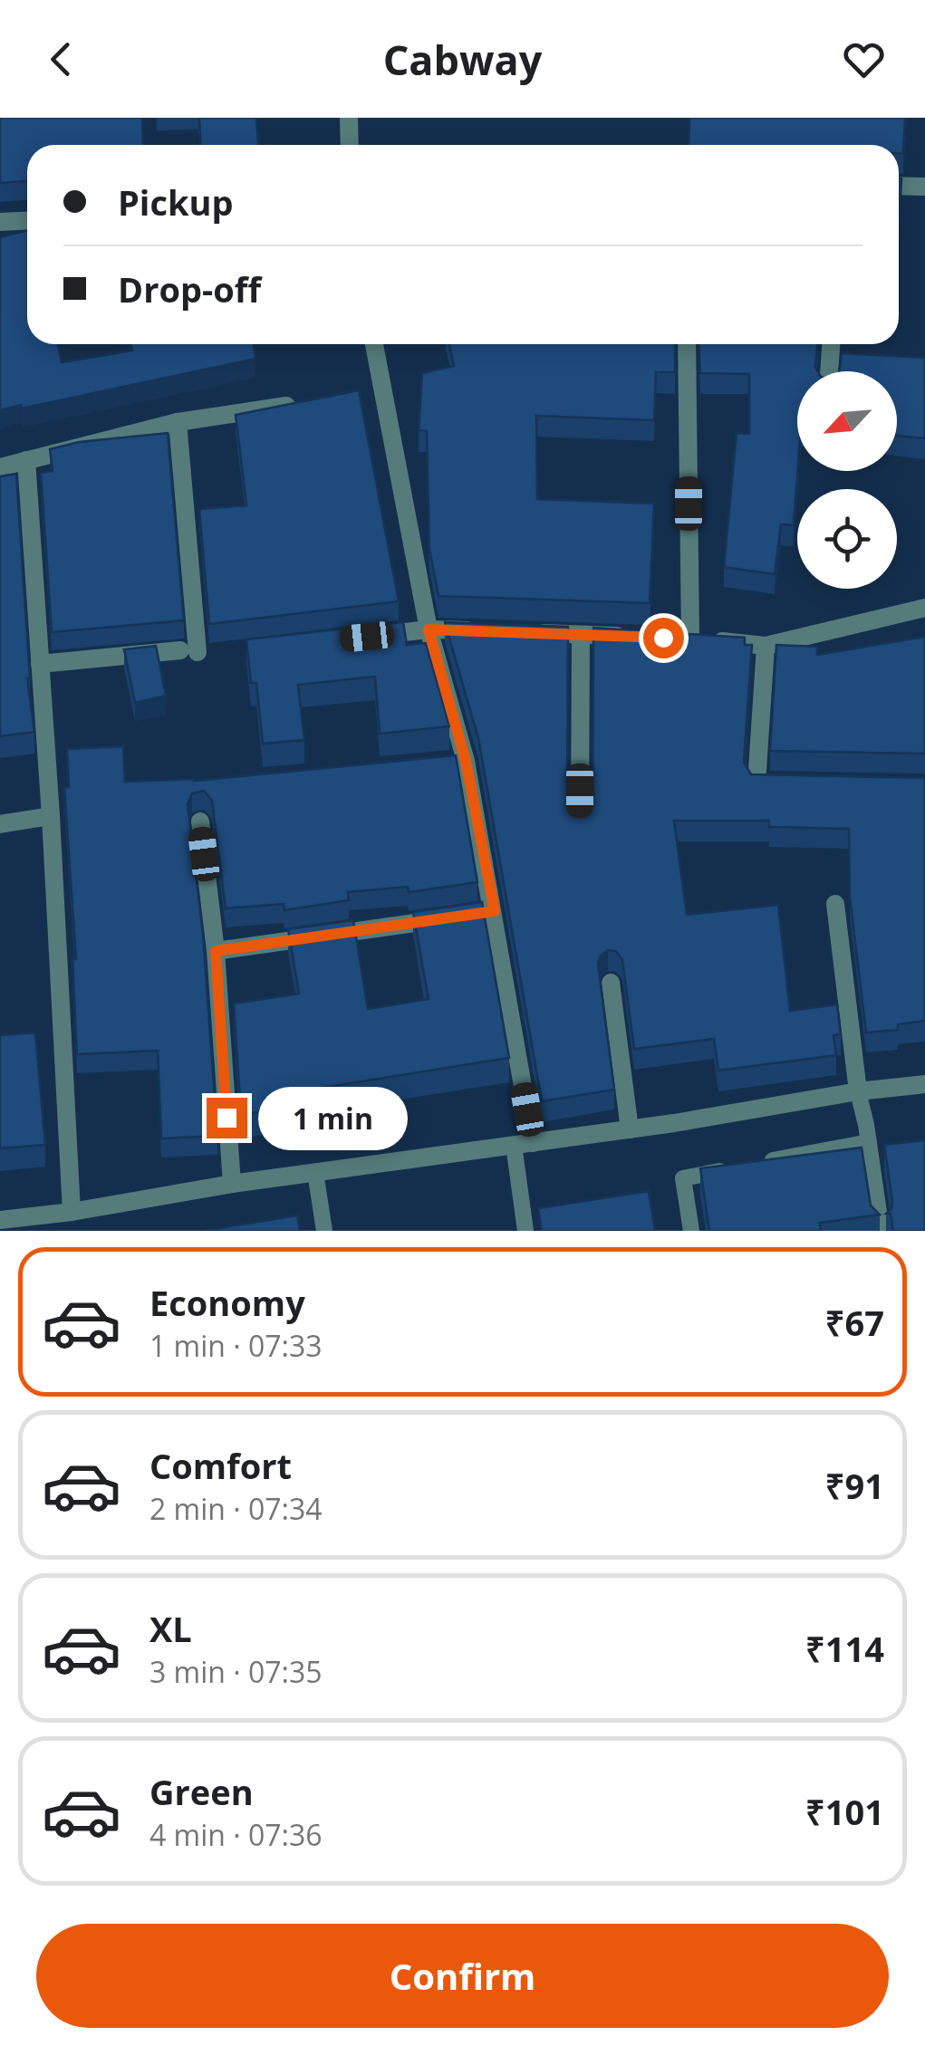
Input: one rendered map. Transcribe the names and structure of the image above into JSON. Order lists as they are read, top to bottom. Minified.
{"north":"bottom left","page":{"header":"Cabway","banner":["Pickup","Drop-off"],"bubble":"1 min","list":[{"name":"Economy","note":"1 min · 07:33","value":"₹67"},{"name":"Comfort","note":"2 min · 07:34","value":"₹91"},{"name":"XL","note":"3 min · 07:35","value":"₹114"},{"name":"Green","note":"4 min · 07:36","value":"₹101"}],"buttons":"Confirm"}}
